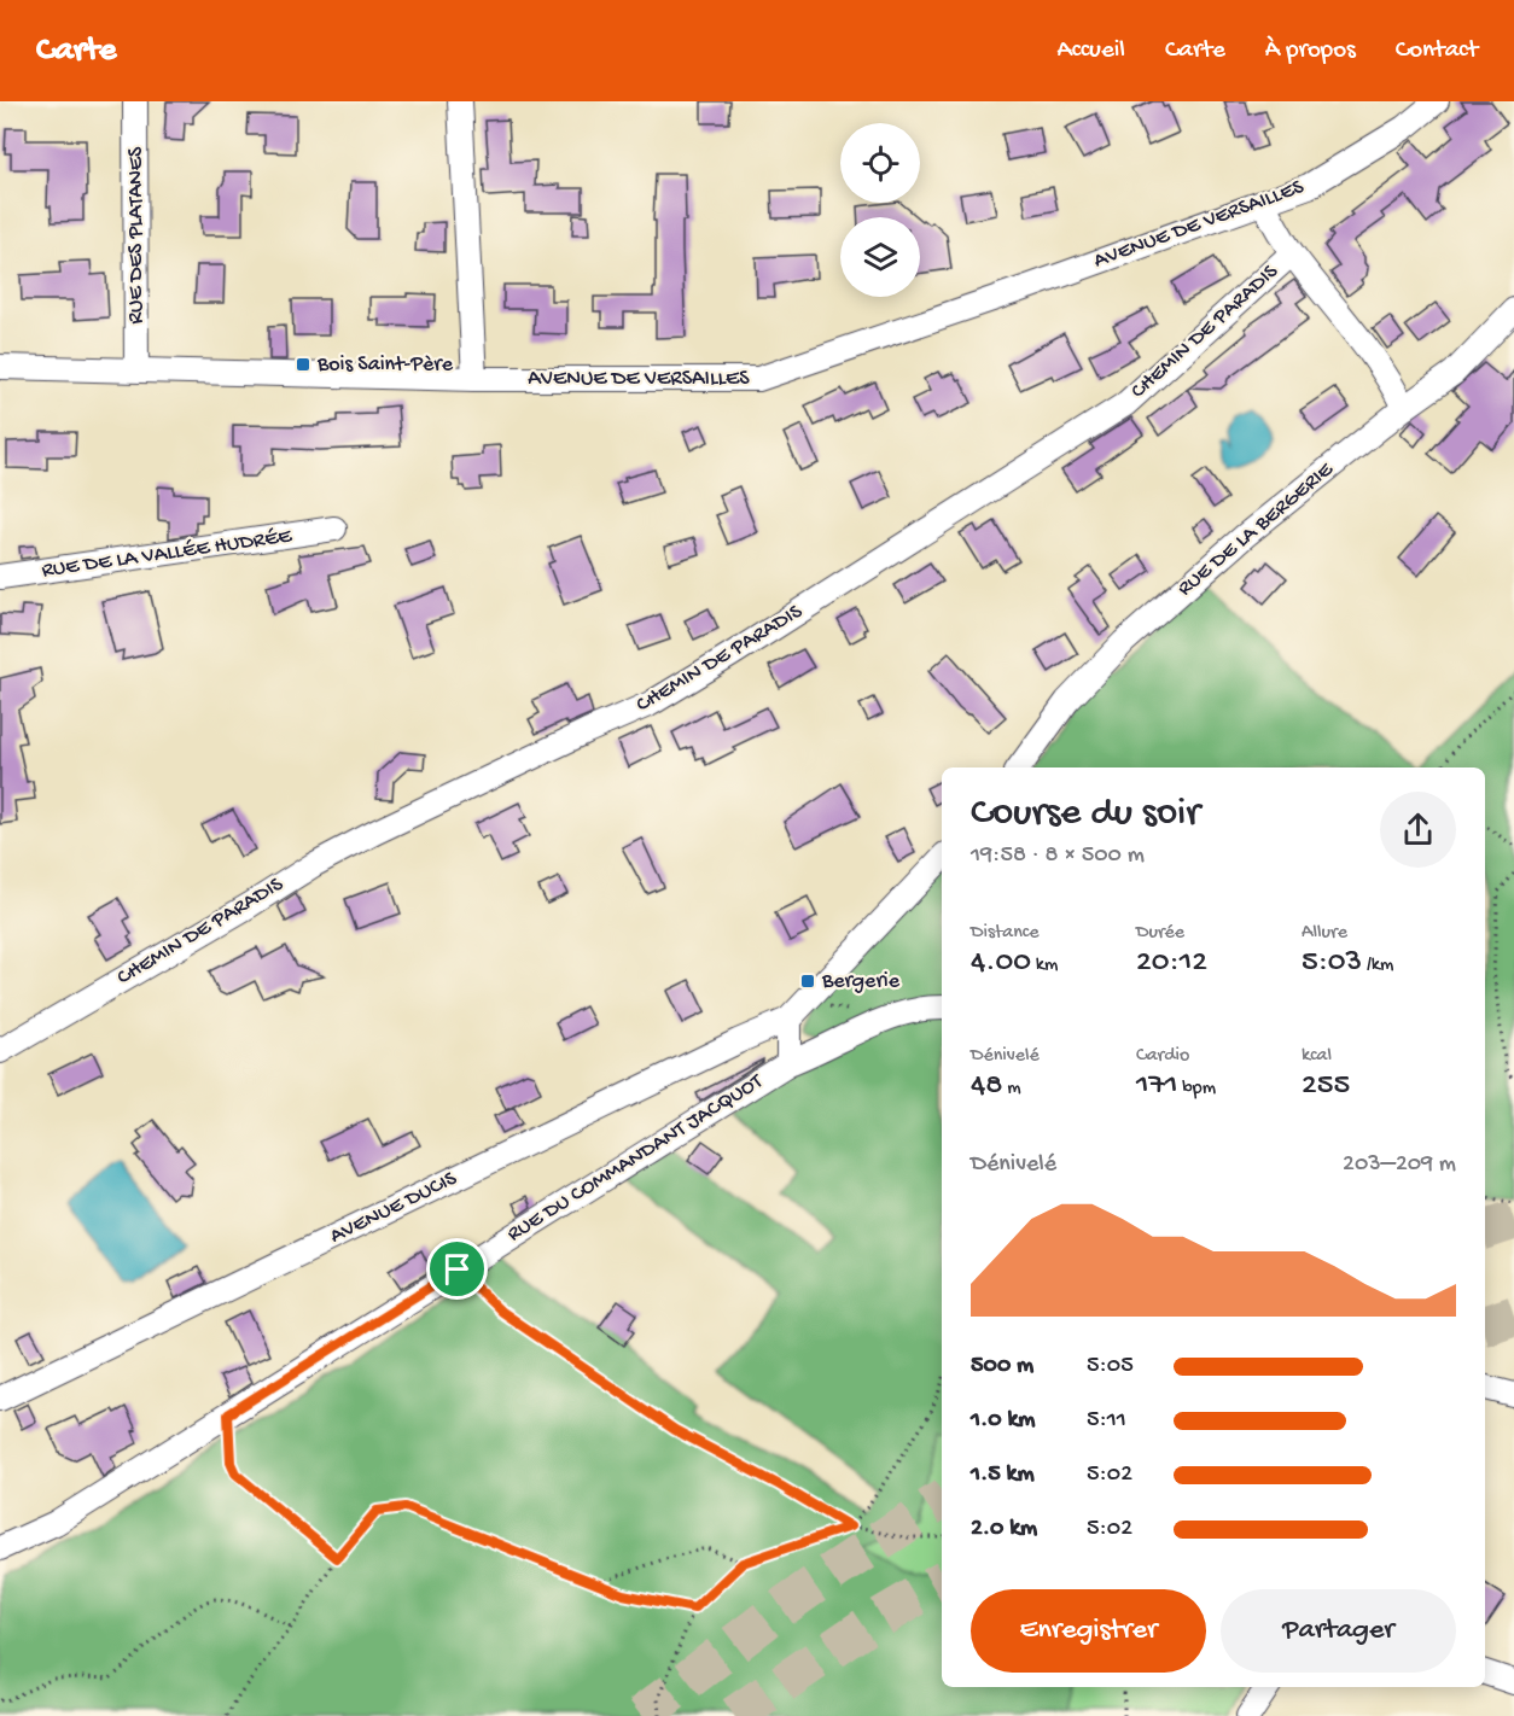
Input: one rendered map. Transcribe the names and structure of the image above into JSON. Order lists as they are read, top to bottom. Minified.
{"streets":{"street":["AVENUE DE VERSAILLES","RUE DES PLATANES","CHEMIN DE PARADIS","RUE DE LA BERGERIE","RUE DE LA VALLÉE HUDRÉE","RUE DU COMMANDANT JACQUOT","AVENUE DUCIS"]},"crossings":[["AVENUE DE VERSAILLES","RUE DES PLATANES"]],"places":{"transit":["Bois Saint-Père","Bergerie"]},"page":{"header":"Carte","nav":["Accueil","Carte","À propos","Contact"],"heading":["Course du soir","19:58 · 8 × 500 m"],"stats":[["Distance","4.00 km"],["Durée","20:12"],["Allure","5:03 /km"],["Dénivelé","48 m"],["Cardio","171 bpm"],["kcal","255"]],"chart":["Dénivelé","203–209 m"],"list":[{"name":"500 m","note":"5:05"},{"name":"1.0 km","note":"5:11"},{"name":"1.5 km","note":"5:02"},{"name":"2.0 km","note":"5:02"}],"buttons":["Enregistrer","Partager"]}}
